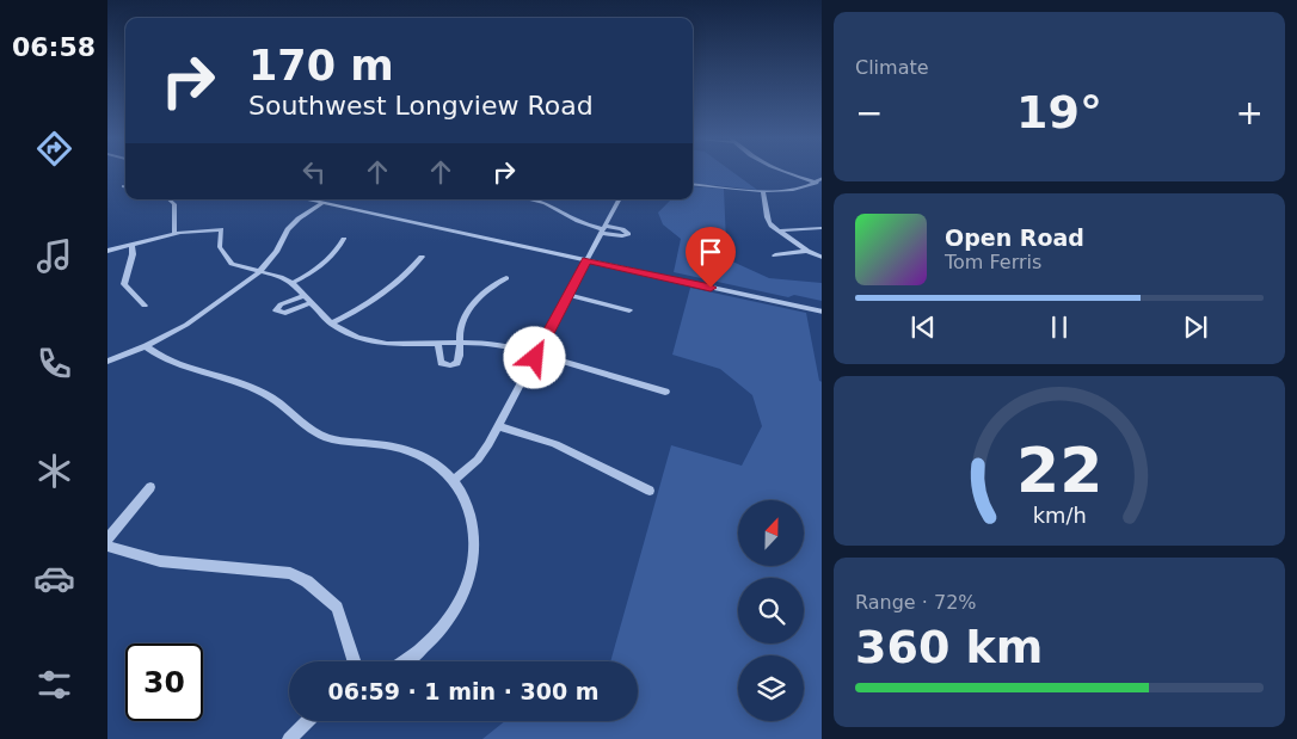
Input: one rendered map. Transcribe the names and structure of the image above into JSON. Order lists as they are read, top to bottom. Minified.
{"north":"top","page":{"tabs":"06:58","tile":["Climate",["Range · 72%","360 km"]],"turn":["170 m","Southwest Longview Road"],"heat":["−","19°","+"],"song":["Open Road","Tom Ferris"],"limit":"30","trip":"06:59 · 1 min · 300 m","gauge":["22","km/h"]}}
